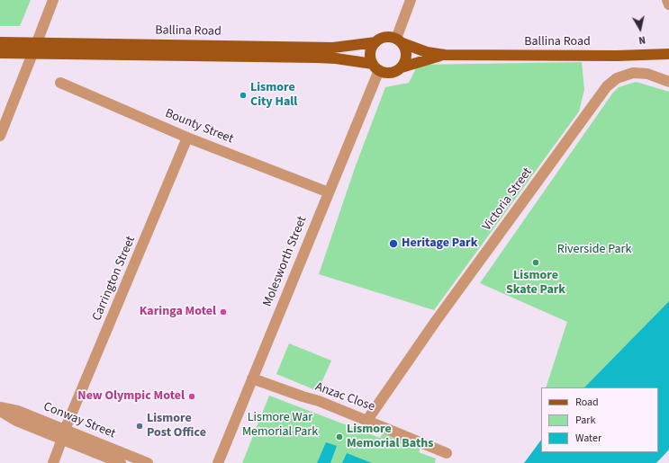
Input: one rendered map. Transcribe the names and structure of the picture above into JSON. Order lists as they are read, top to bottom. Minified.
{"streets":{"main road":["Ballina Road"],"street":["Bounty Street","Victoria Street","Molesworth Street","Carrington Street","Anzac Close","Conway Street"]},"crossings":[["Ballina Road","Molesworth Street"],["Bounty Street","Molesworth Street"],["Bounty Street","Carrington Street"],["Victoria Street","Anzac Close"],["Molesworth Street","Anzac Close"],["Carrington Street","Conway Street"]],"parks":["Riverside Park","Lismore War Memorial Park"],"places":["Lismore City Hall","Heritage Park","Lismore Skate Park","Karinga Motel","New Olympic Motel","Lismore Post Office","Lismore Memorial Baths"],"legend":["Road","Park","Water"],"north":"bottom"}
